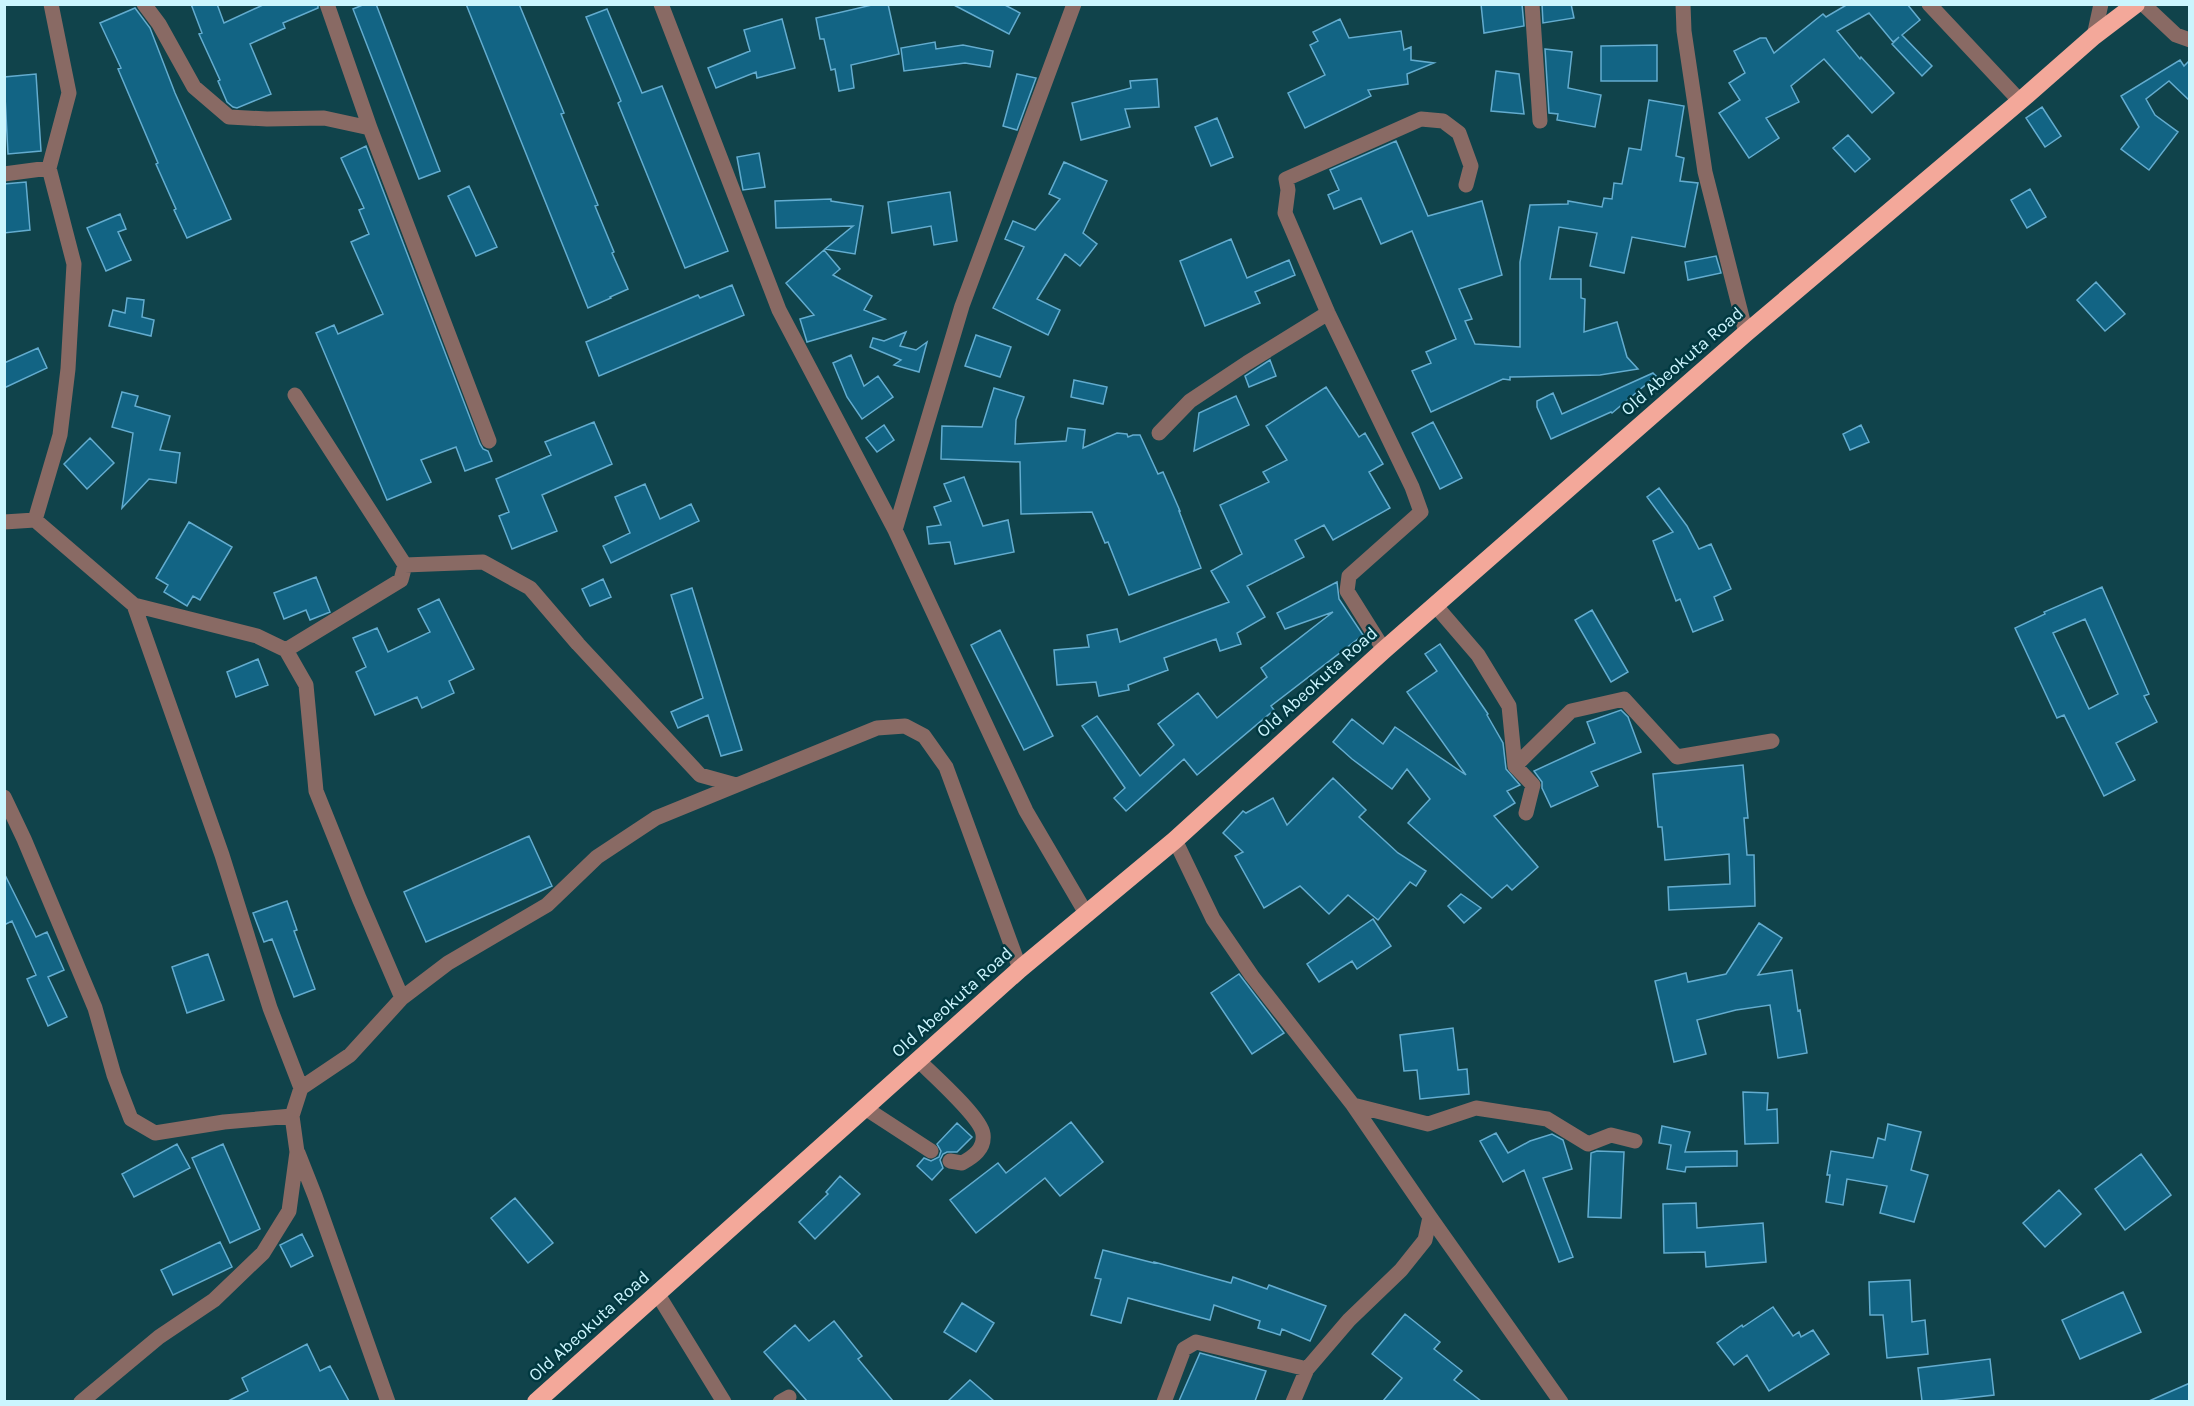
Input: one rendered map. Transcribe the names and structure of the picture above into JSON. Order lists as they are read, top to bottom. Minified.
{"streets":{"highway":["Old Abeokuta Road"]}}
